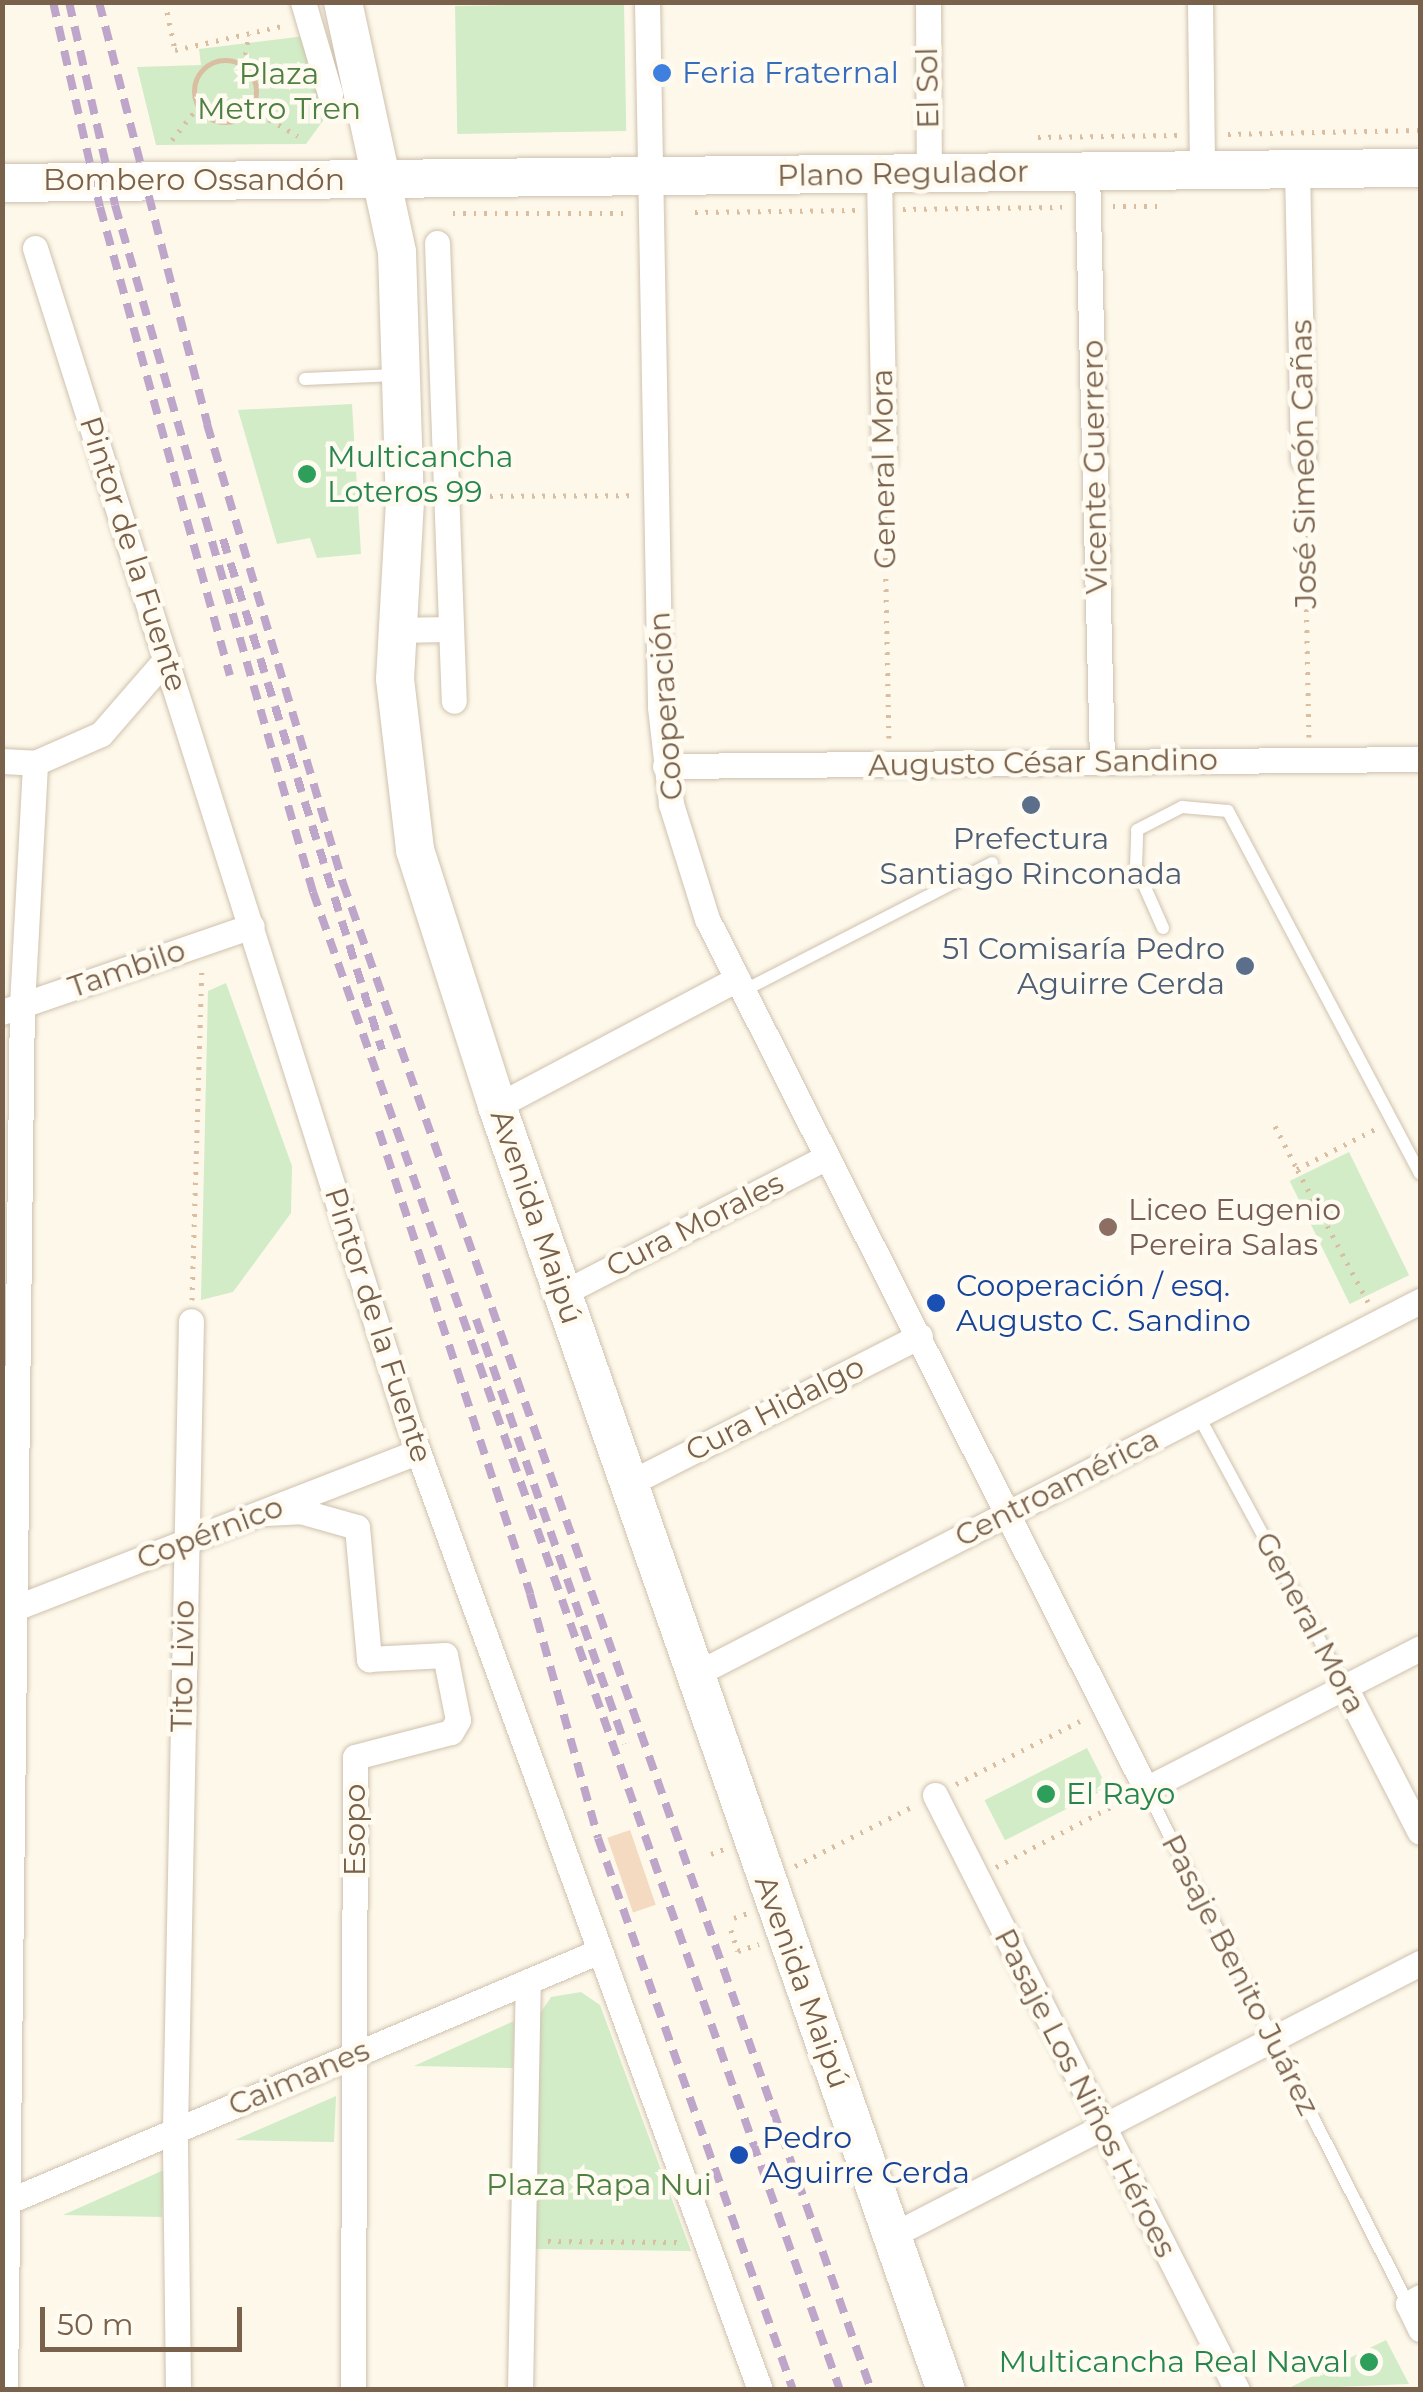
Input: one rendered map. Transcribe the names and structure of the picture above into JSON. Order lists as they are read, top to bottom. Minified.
{"streets":{"main road":["Plano Regulador","Bombero Ossandón","Avenida Maipú"],"street":["El Sol","José Simeón Cañas","Vicente Guerrero","General Mora","Pintor de la Fuente","Cooperación","Augusto César Sandino","Tambilo","Cura Morales","Cura Hidalgo","Centroamérica","Copérnico","Tito Livio","Esopo","Pasaje Benito Juárez","Caimanes","Pasaje Los Niños Héroes"]},"crossings":[["El Sol","Plano Regulador"],["Plano Regulador","Bombero Ossandón"],["Plano Regulador","José Simeón Cañas"],["Plano Regulador","Vicente Guerrero"],["Plano Regulador","General Mora"],["Plano Regulador","Cooperación"],["Plano Regulador","Avenida Maipú"],["Bombero Ossandón","Avenida Maipú"],["José Simeón Cañas","Augusto César Sandino"],["Vicente Guerrero","Augusto César Sandino"],["General Mora","Augusto César Sandino"],["General Mora","Centroamérica"],["Pintor de la Fuente","Tambilo"],["Pintor de la Fuente","Copérnico"],["Pintor de la Fuente","Caimanes"],["Cooperación","Augusto César Sandino"],["Cooperación","Cura Morales"],["Cooperación","Cura Hidalgo"],["Cooperación","Centroamérica"],["Cooperación","Pasaje Benito Juárez"],["Avenida Maipú","Cura Morales"],["Avenida Maipú","Cura Hidalgo"],["Avenida Maipú","Centroamérica"],["Centroamérica","Pasaje Benito Juárez"],["Copérnico","Tito Livio"],["Copérnico","Esopo"],["Tito Livio","Caimanes"],["Esopo","Caimanes"]],"parks":["Plaza Metro Tren","Plaza Rapa Nui"],"places":["Feria Fraternal","Multicancha Loteros 99","Prefectura Santiago Rinconada","51 Comisaría Pedro Aguirre Cerda","Liceo Eugenio Pereira Salas","Cooperación / esq. Augusto C. Sandino","El Rayo","Pedro Aguirre Cerda","Multicancha Real Naval"],"scale_bar":"50 m"}
